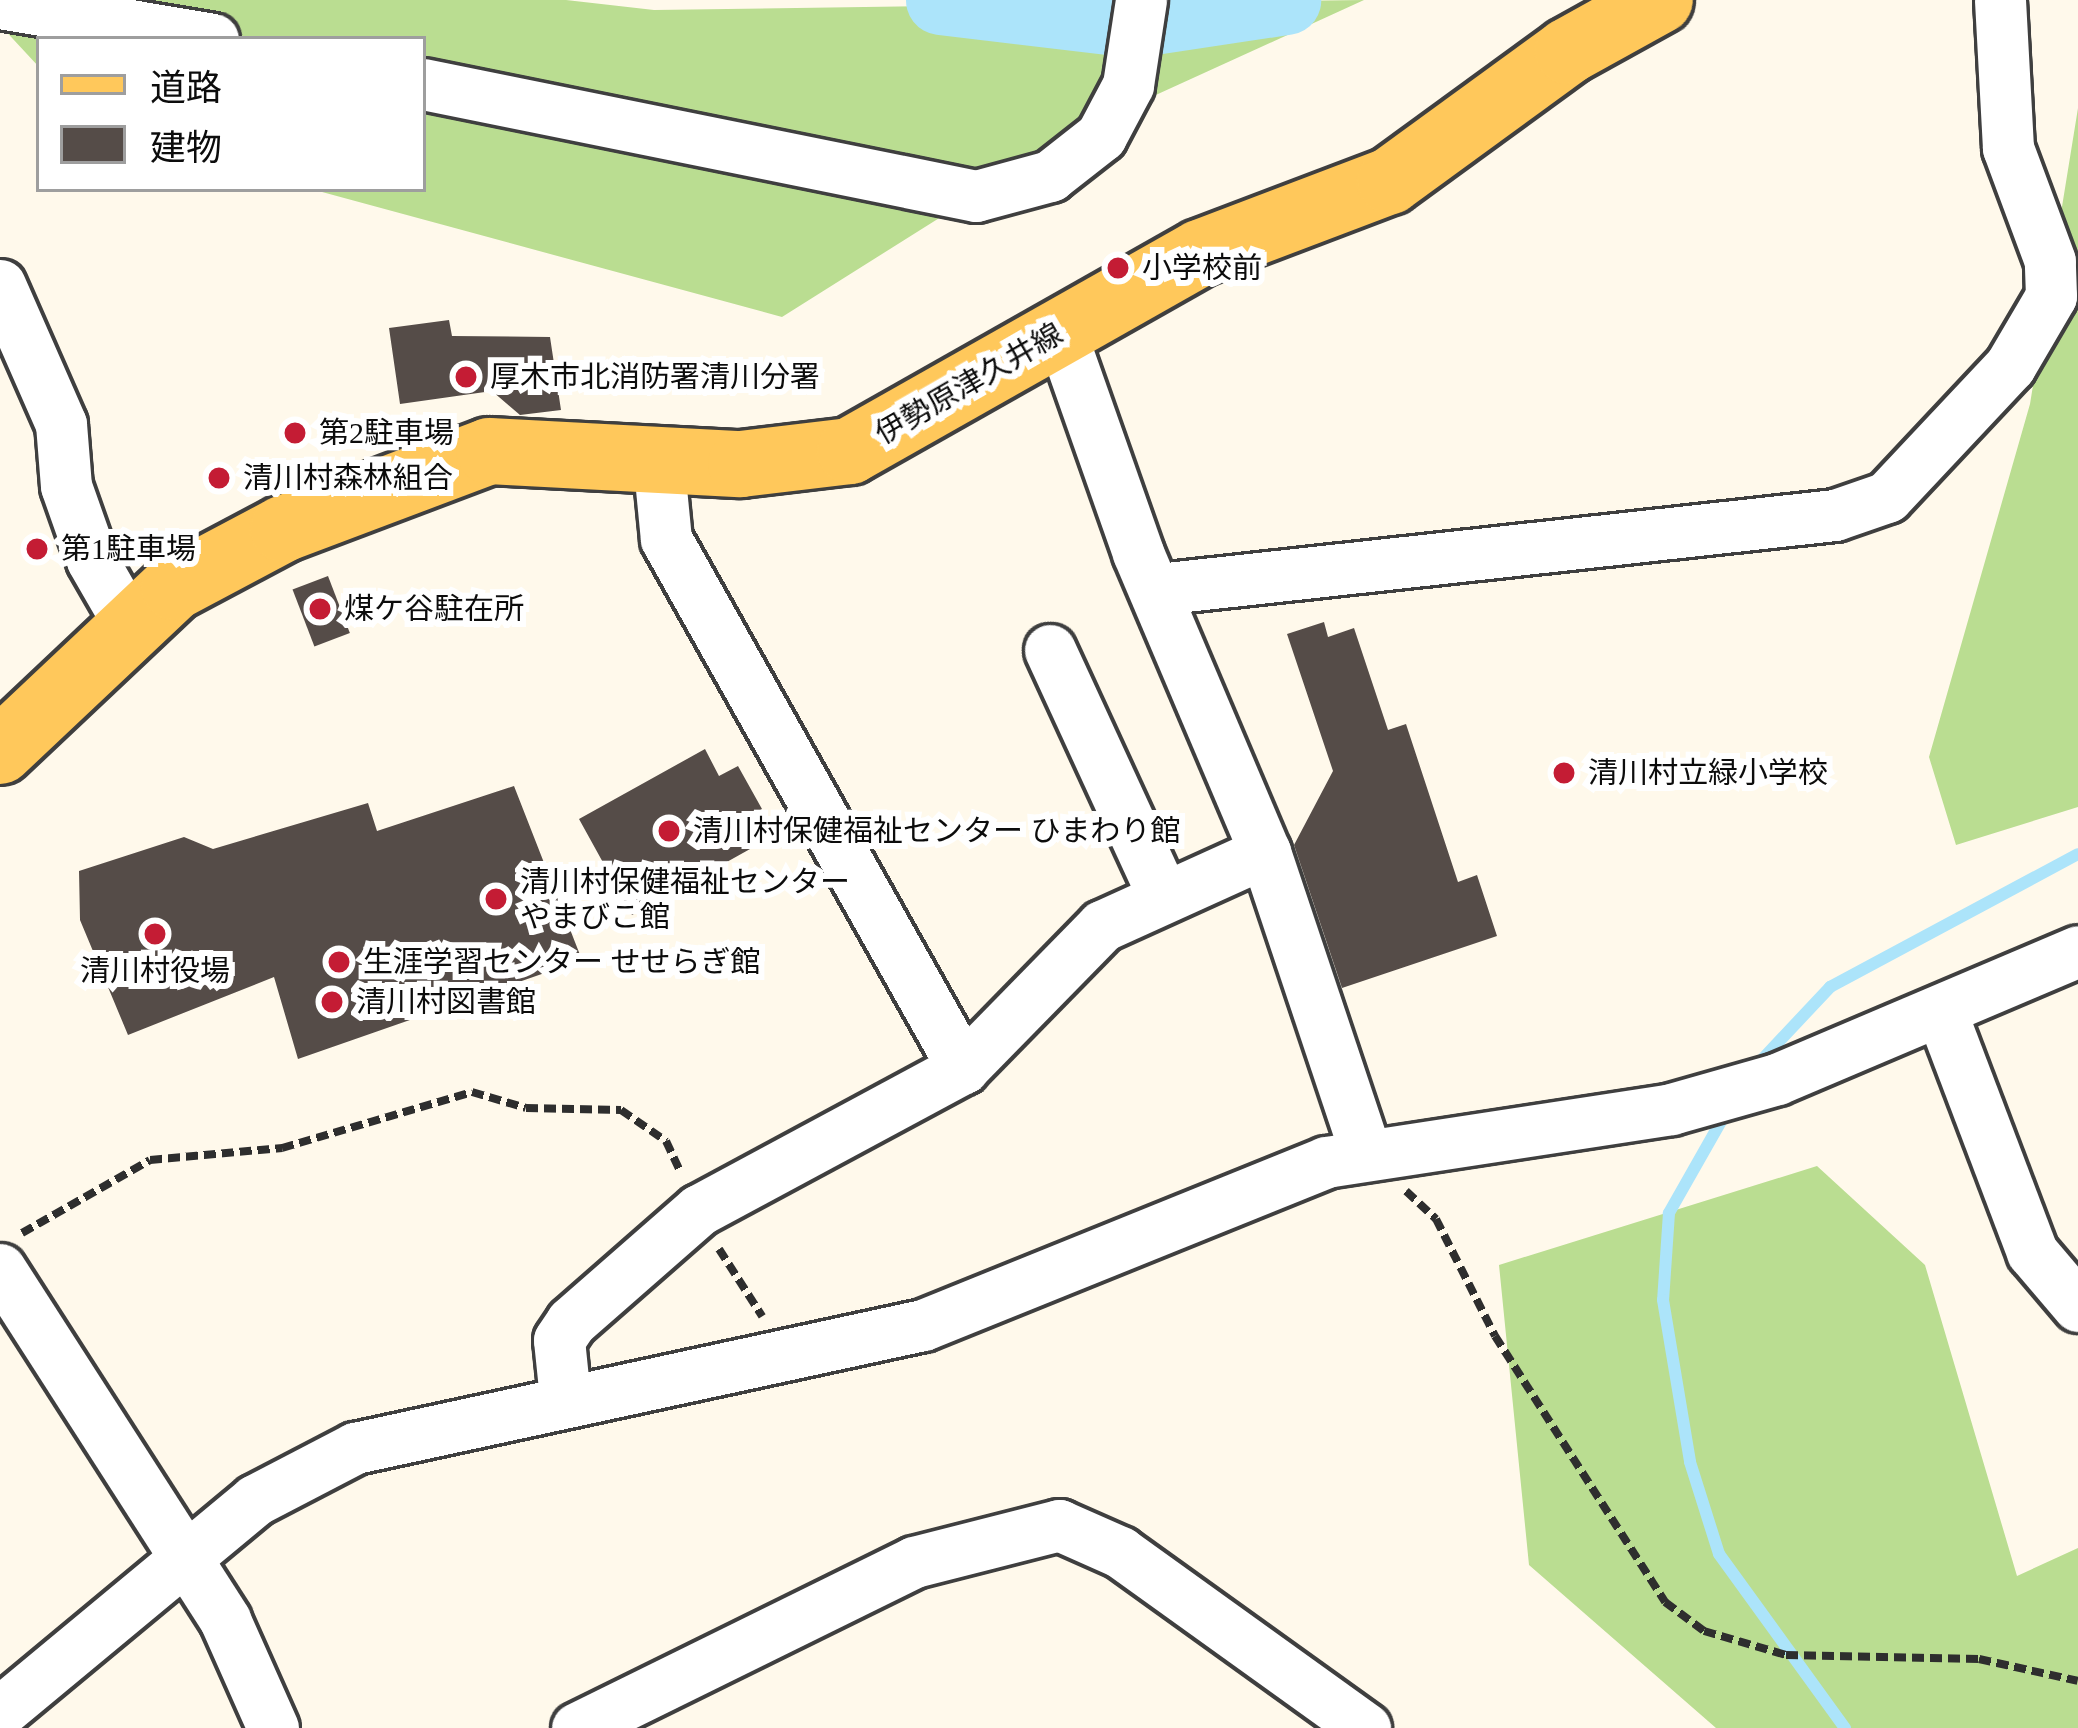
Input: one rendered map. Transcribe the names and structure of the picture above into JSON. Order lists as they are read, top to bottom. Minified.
{"streets":{"main road":["伊勢原津久井線"]},"places":["小学校前","厚木市北消防署清川分署","第2駐車場","清川村森林組合","第1駐車場","煤ケ谷駐在所","清川村立緑小学校","清川村保健福祉センター ひまわり館","清川村保健福祉センター やまびこ館","清川村役場","生涯学習センター せせらぎ館","清川村図書館"],"legend":["道路","建物"]}
